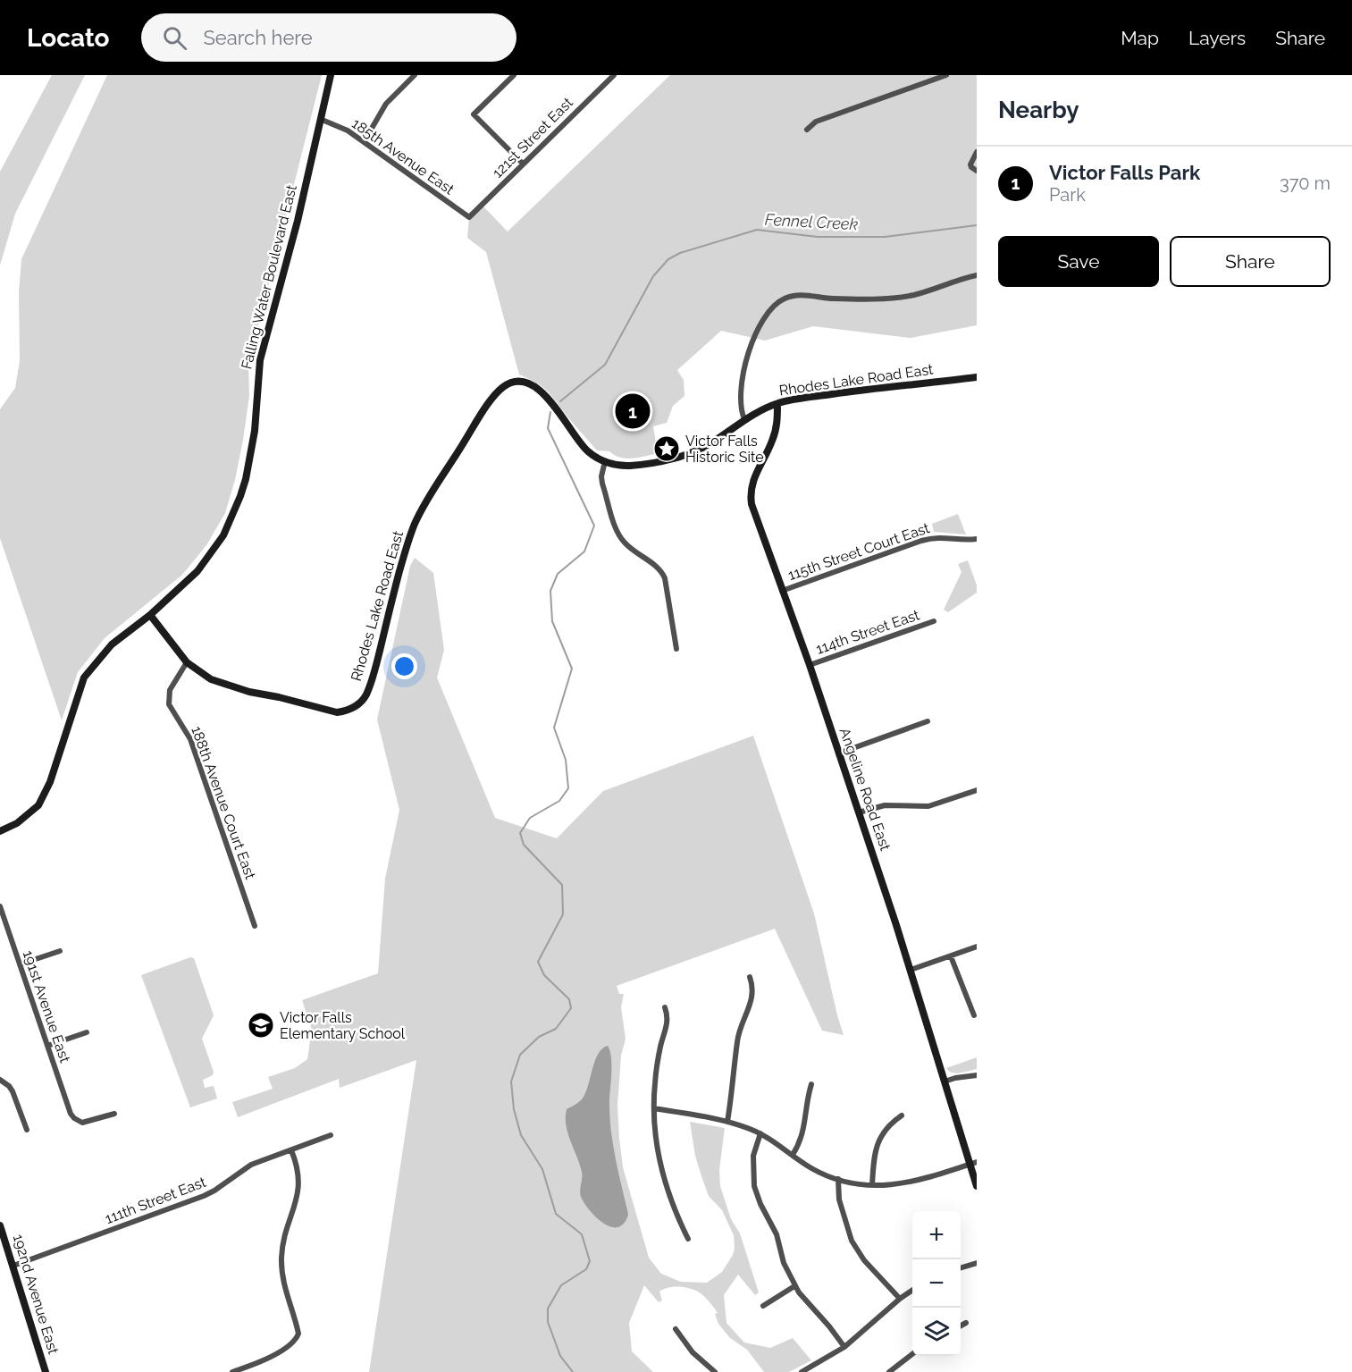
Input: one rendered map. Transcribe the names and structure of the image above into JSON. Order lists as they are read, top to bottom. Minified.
{"streets":{"street":["121st Street East","185th Avenue East","Falling Water Boulevard East","Rhodes Lake Road East","115th Street Court East","114th Street East","Angeline Road East","188th Avenue Court East","191st Avenue East","111th Street East","192nd Avenue East"]},"crossings":[["121st Street East","185th Avenue East"],["185th Avenue East","Falling Water Boulevard East"],["Falling Water Boulevard East","Rhodes Lake Road East"],["Rhodes Lake Road East","Angeline Road East"],["Rhodes Lake Road East","188th Avenue Court East"],["115th Street Court East","Angeline Road East"],["114th Street East","Angeline Road East"],["111th Street East","192nd Avenue East"]],"water":["Fennel Creek"],"places":{"place":["Victor Falls Historic Site"],"school or university":["Victor Falls Elementary School"]},"page":{"header":"Locato","search":"Search here","nav":["Map","Layers","Share"],"heading":"Nearby","list":[{"mark":"1","name":"Victor Falls Park","note":"Park","value":"370 m"}],"buttons":["Save","Share"],"pins":"1","map_buttons":["+","−"]}}
